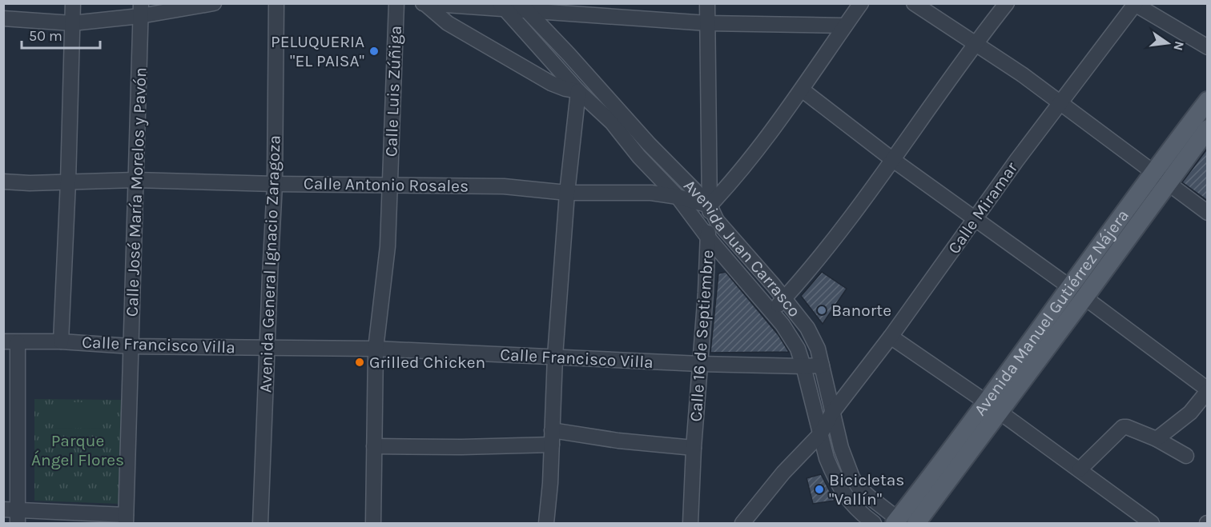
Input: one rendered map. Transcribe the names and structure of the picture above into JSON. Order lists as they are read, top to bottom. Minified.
{"streets":{"main road":["Avenida Manuel Gutiérrez Nájera"],"street":["Calle Luis Zúñiga","Calle Antonio Rosales","Calle José María Morelos y Pavón","Calle Miramar","Avenida Juan Carrasco","Avenida General Ignacio Zaragoza","Calle 16 de Septiembre","Calle Francisco Villa"]},"crossings":[["Calle Luis Zúñiga","Calle Antonio Rosales"],["Calle Luis Zúñiga","Calle Francisco Villa"],["Calle Antonio Rosales","Calle José María Morelos y Pavón"],["Calle Antonio Rosales","Avenida Juan Carrasco"],["Calle Antonio Rosales","Avenida General Ignacio Zaragoza"],["Calle Antonio Rosales","Calle 16 de Septiembre"],["Calle José María Morelos y Pavón","Calle Francisco Villa"],["Calle Miramar","Avenida Juan Carrasco"],["Avenida Juan Carrasco","Avenida Manuel Gutiérrez Nájera"],["Avenida Juan Carrasco","Calle 16 de Septiembre"],["Avenida Juan Carrasco","Calle Francisco Villa"],["Avenida General Ignacio Zaragoza","Calle Francisco Villa"],["Calle 16 de Septiembre","Calle Francisco Villa"]],"parks":["Parque Ángel Flores"],"places":["PELUQUERIA \"EL PAISA\"","Banorte","Grilled Chicken","Bicicletas \"Vallín\""],"scale_bar":"50 m","north":"right"}
